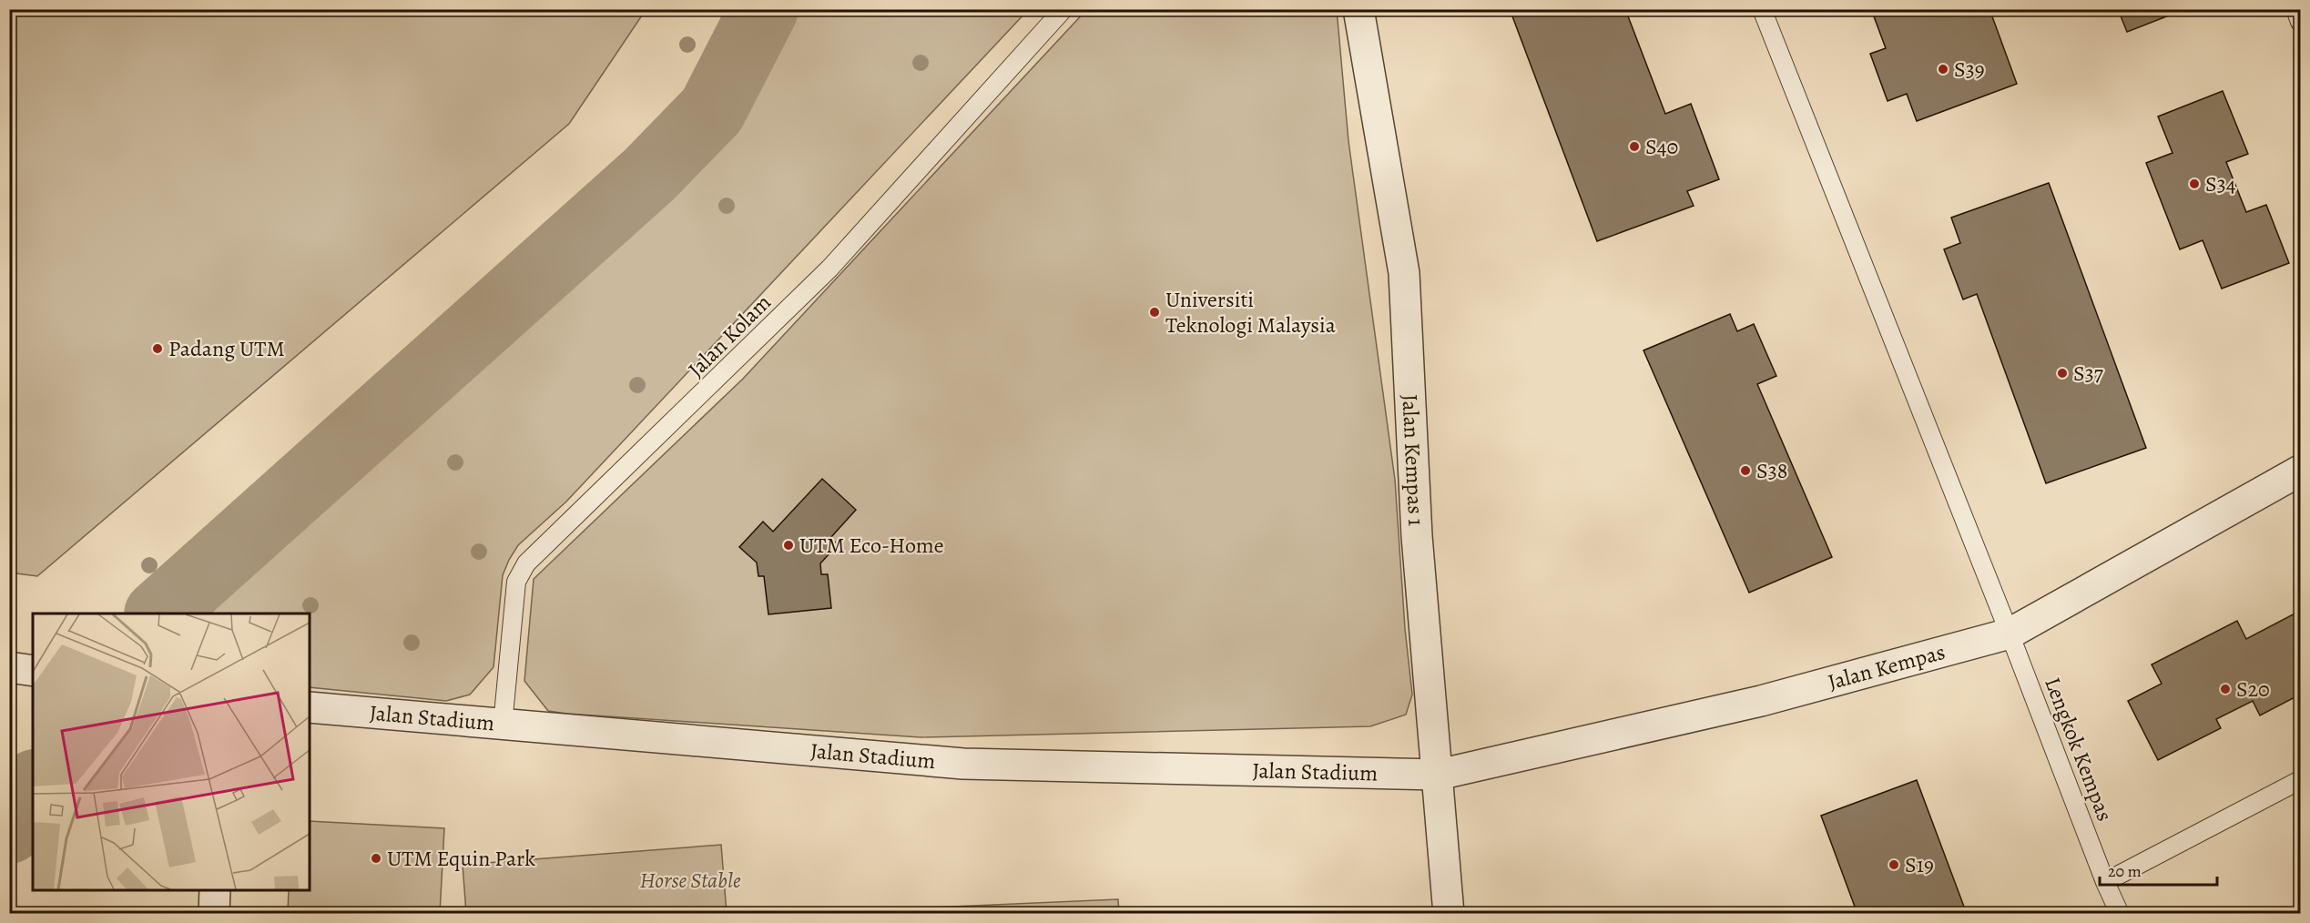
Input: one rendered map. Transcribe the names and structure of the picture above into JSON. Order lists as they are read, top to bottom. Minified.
{"streets":{"street":["Jalan Kempas 1","Jalan Kempas","Jalan Stadium"],"lane":["Jalan Kolam","Lengkok Kempas"]},"crossings":[["Jalan Kolam","Jalan Stadium"],["Jalan Kempas 1","Jalan Kempas"],["Jalan Kempas 1","Jalan Stadium"],["Jalan Kempas","Jalan Stadium"],["Jalan Kempas","Lengkok Kempas"]],"parks":["Horse Stable"],"places":["S39","S40","S34","Universiti Teknologi Malaysia","Padang UTM","S37","S38","UTM Eco-Home","S20","UTM Equin Park","S19"],"scale_bar":"20 m"}
